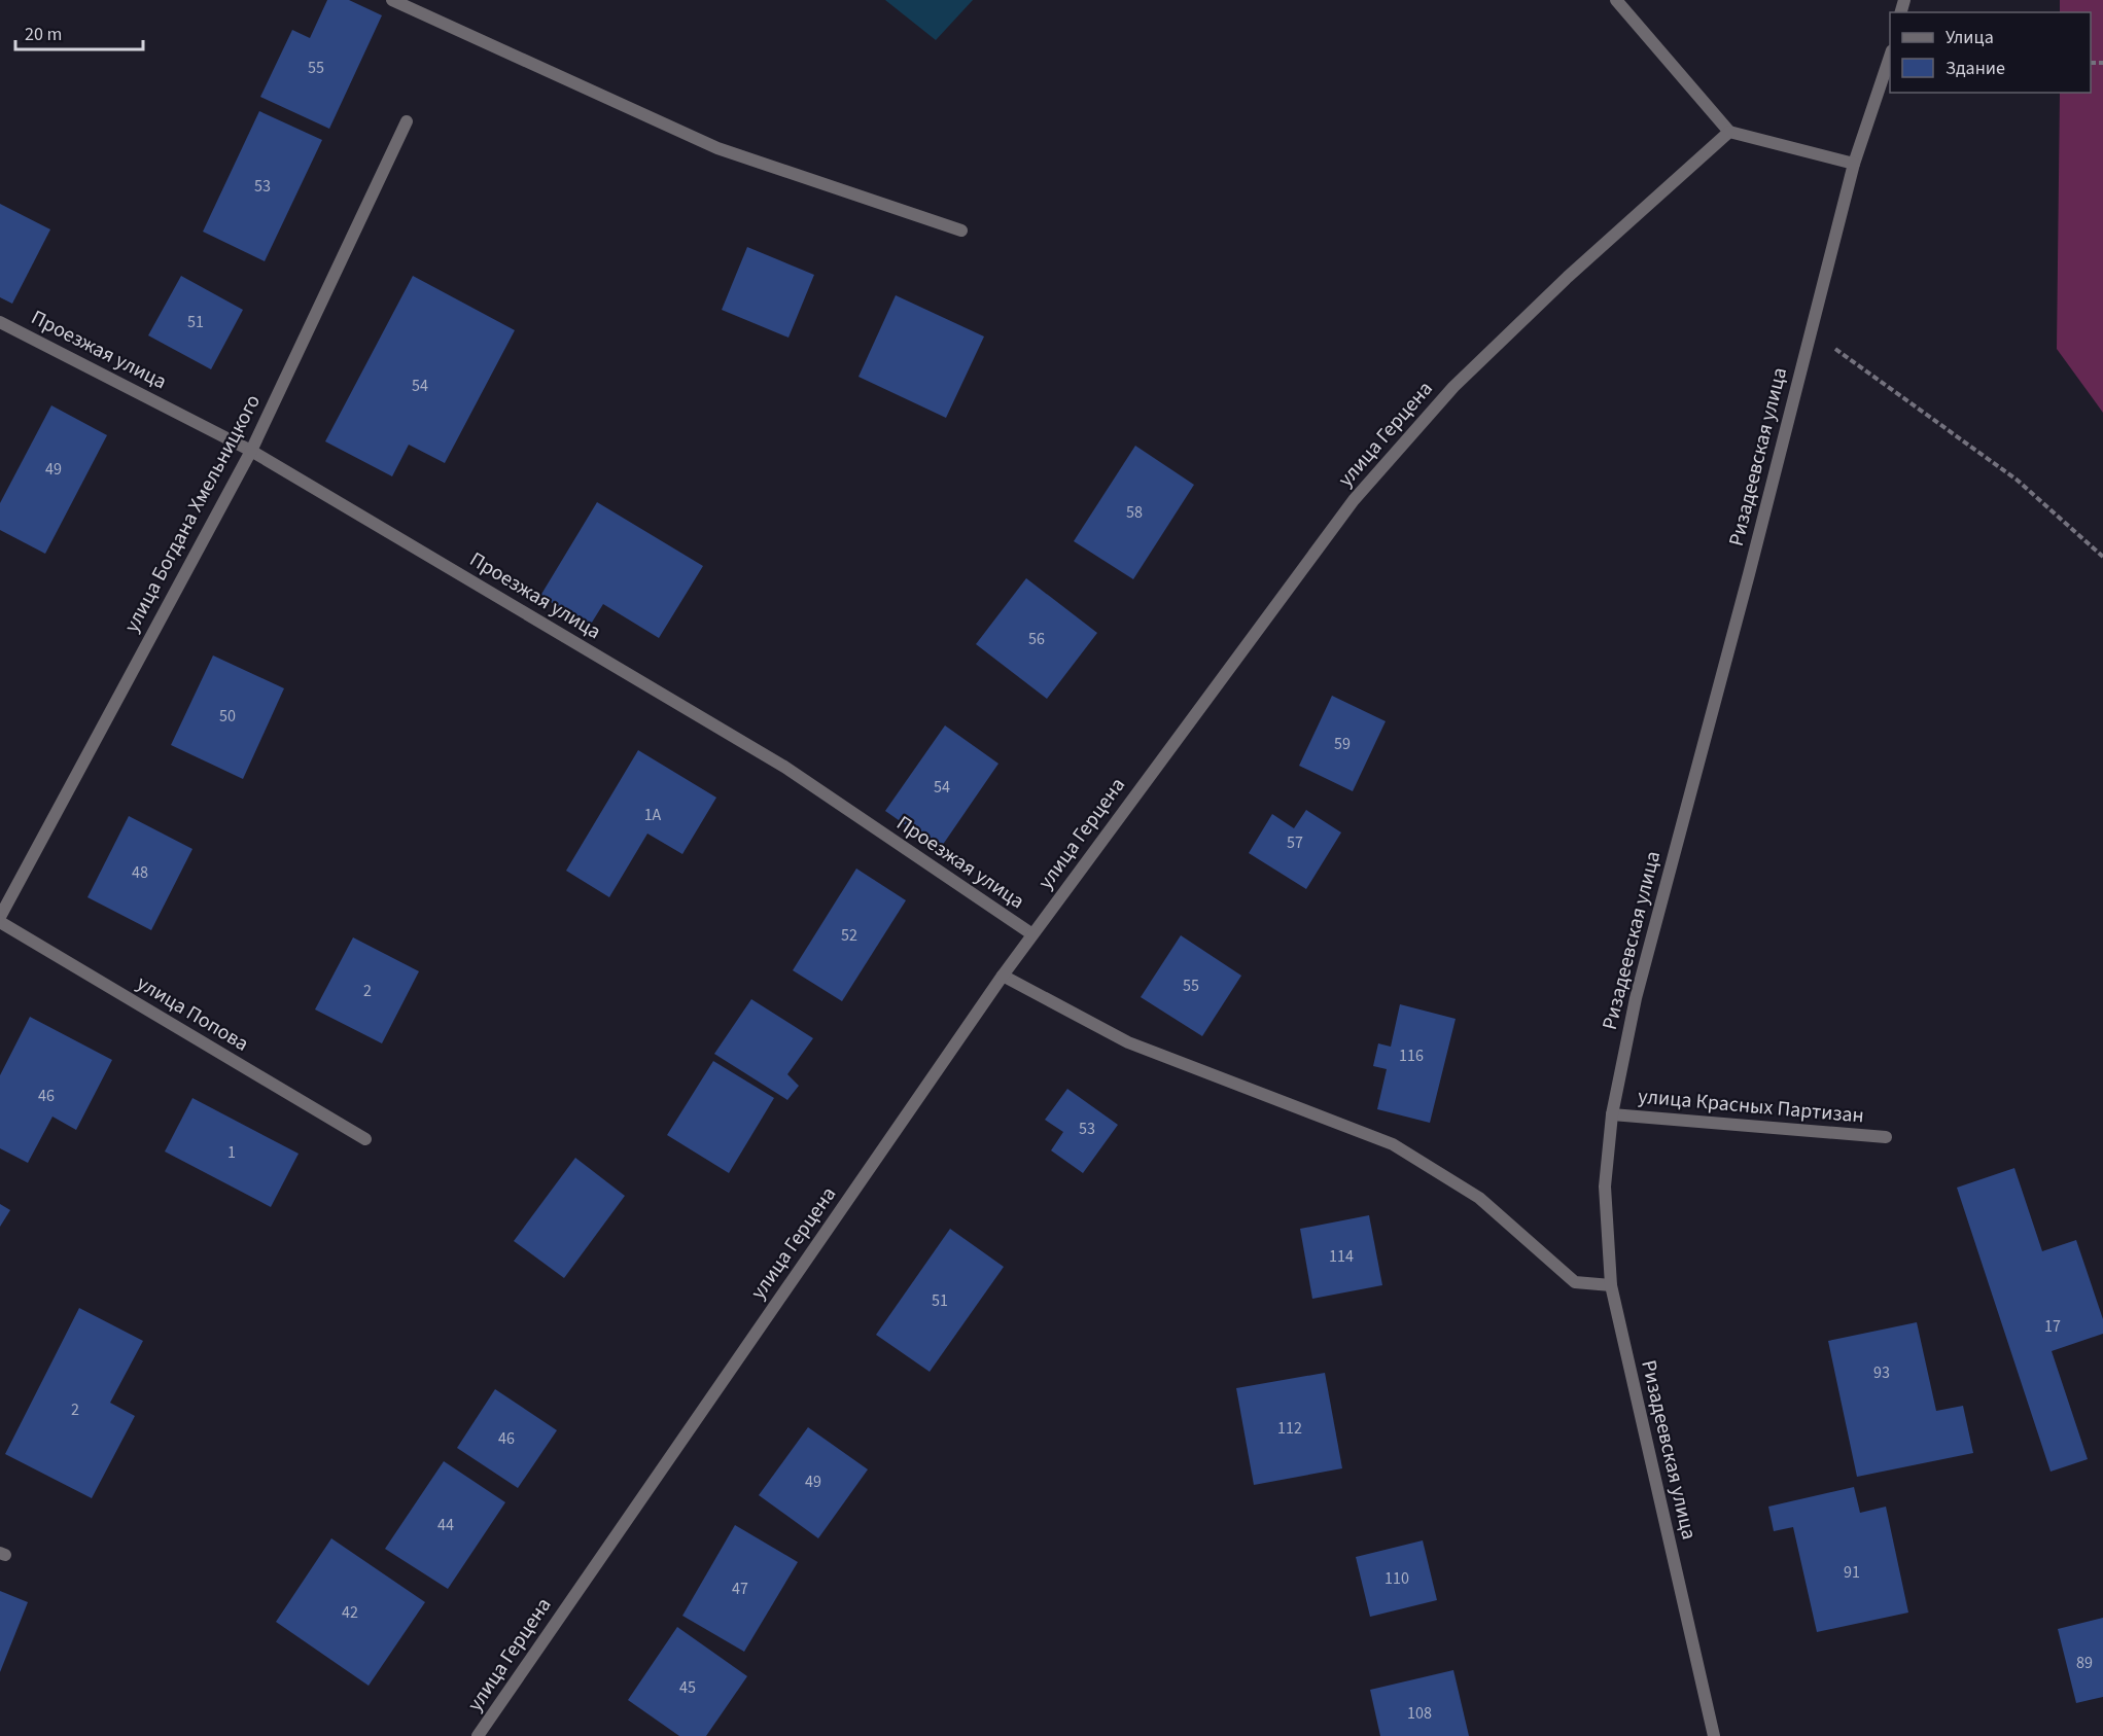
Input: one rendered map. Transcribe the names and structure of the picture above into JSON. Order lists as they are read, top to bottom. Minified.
{"streets":{"street":["Проезжая улица","улица Герцена","Ризадеевская улица","улица Богдана Хмельницкого","улица Попова","улица Красных Партизан"]},"crossings":[["Проезжая улица","улица Герцена"],["Проезжая улица","улица Богдана Хмельницкого"],["Ризадеевская улица","улица Красных Партизан"],["улица Богдана Хмельницкого","улица Попова"]],"house_numbers":["55","53","51","54","49","58","56","50","59","54","1А","57","48","52","55","2","116","46","53","1","114","51","17","93","2","112","46","49","44","91","110","47","42","89","45","108"],"legend":["Улица","Здание"],"scale_bar":"20 m"}
